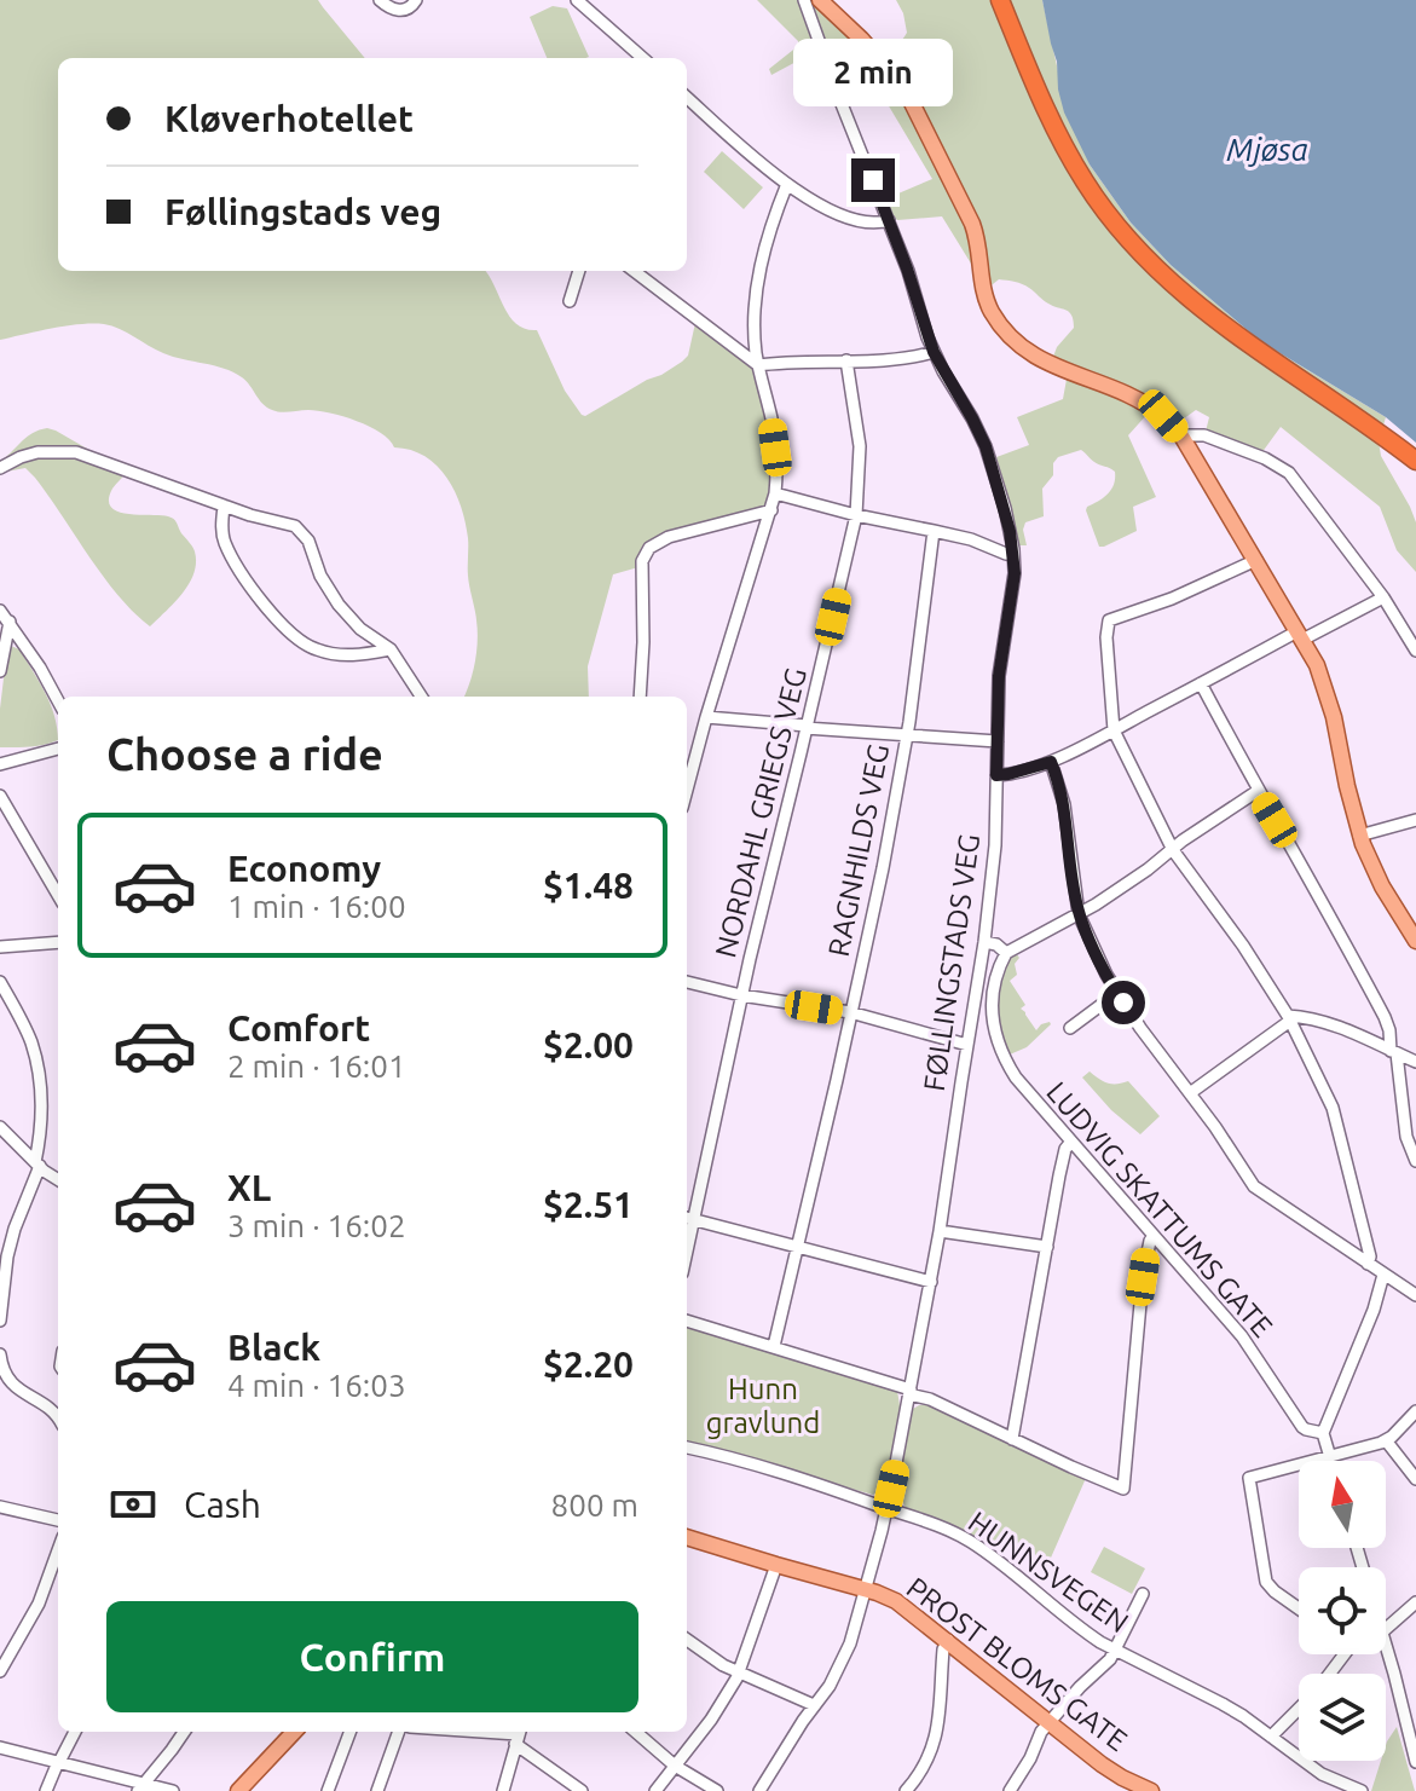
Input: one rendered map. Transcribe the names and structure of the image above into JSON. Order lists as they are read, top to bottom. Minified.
{"streets":{"main road":["PROST BLOMS GATE"],"street":["NORDAHL GRIEGS VEG","RAGNHILDS VEG","FØLLINGSTADS VEG","LUDVIG SKATTUMS GATE","HUNNSVEGEN"]},"crossings":[["FØLLINGSTADS VEG","HUNNSVEGEN"],["FØLLINGSTADS VEG","PROST BLOMS GATE"]],"water":["Mjøsa"],"parks":["Hunn gravlund"],"north":"top","page":{"bubble":"2 min","banner":["Kløverhotellet","Føllingstads veg"],"heading":"Choose a ride","list":[{"name":"Economy","note":"1 min · 16:00","value":"$1.48"},{"name":"Comfort","note":"2 min · 16:01","value":"$2.00"},{"name":"XL","note":"3 min · 16:02","value":"$2.51"},{"name":"Black","note":"4 min · 16:03","value":"$2.20"}],"pay":["Cash","800 m"],"buttons":"Confirm"}}
